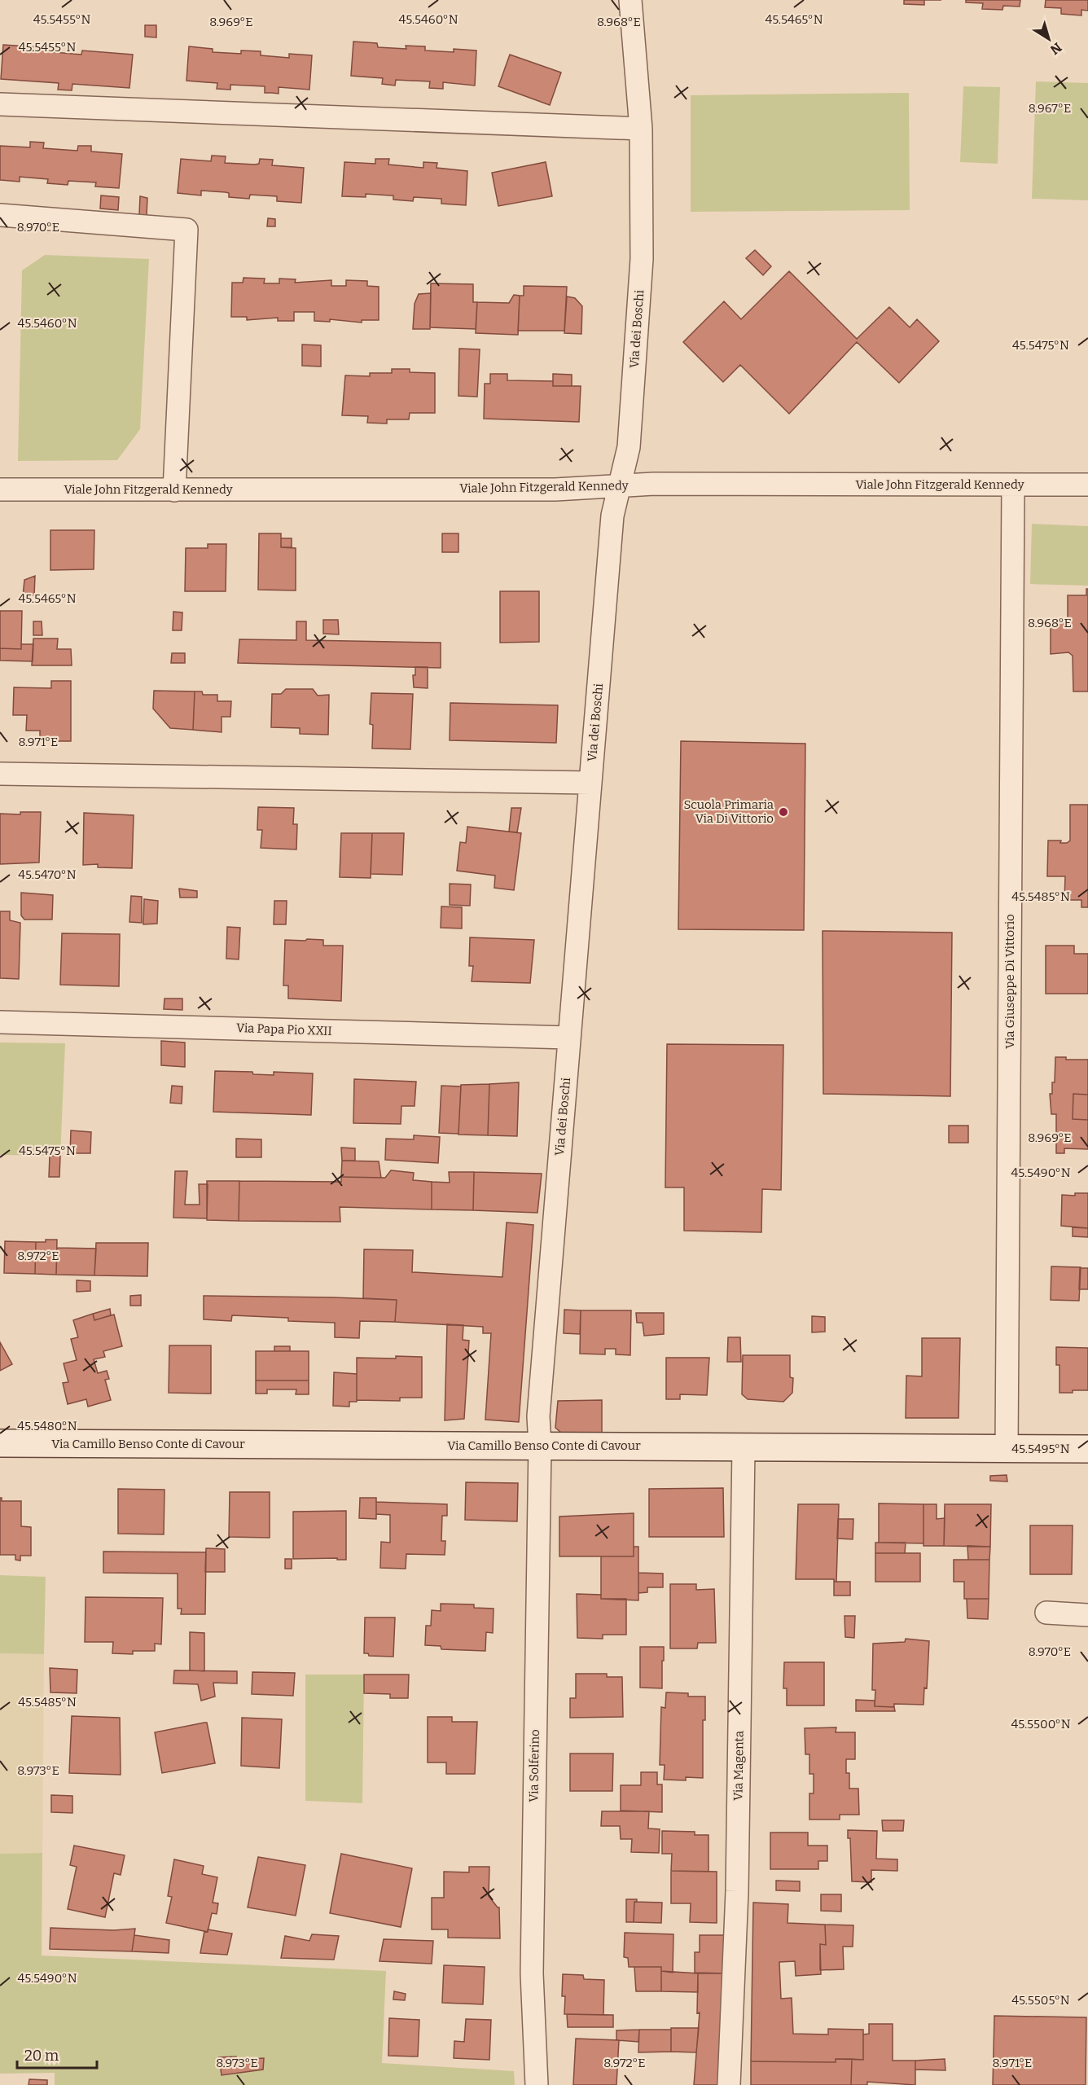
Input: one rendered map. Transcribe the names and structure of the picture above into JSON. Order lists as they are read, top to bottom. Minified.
{"streets":{"street":["Via dei Boschi","Viale John Fitzgerald Kennedy","Via Giuseppe Di Vittorio","Via Papa Pio XXII","Via Camillo Benso Conte di Cavour","Via Solferino","Via Magenta"]},"crossings":[["Via dei Boschi","Viale John Fitzgerald Kennedy"],["Via dei Boschi","Via Papa Pio XXII"],["Via dei Boschi","Via Camillo Benso Conte di Cavour"],["Via dei Boschi","Via Solferino"],["Viale John Fitzgerald Kennedy","Via Giuseppe Di Vittorio"],["Via Giuseppe Di Vittorio","Via Camillo Benso Conte di Cavour"],["Via Camillo Benso Conte di Cavour","Via Solferino"],["Via Camillo Benso Conte di Cavour","Via Magenta"]],"places":["Scuola Primaria Via Di Vittorio"],"scale_bar":"20 m","north":"bottom right","coordinates":["45.5455°N","45.5460°N","45.5465°N","8.969°E","8.968°E","8.967°E","8.970°E","45.5475°N","8.971°E","45.5470°N","45.5485°N","45.5490°N","8.972°E","45.5480°N","45.5495°N","45.5500°N","8.973°E","45.5505°N"]}
